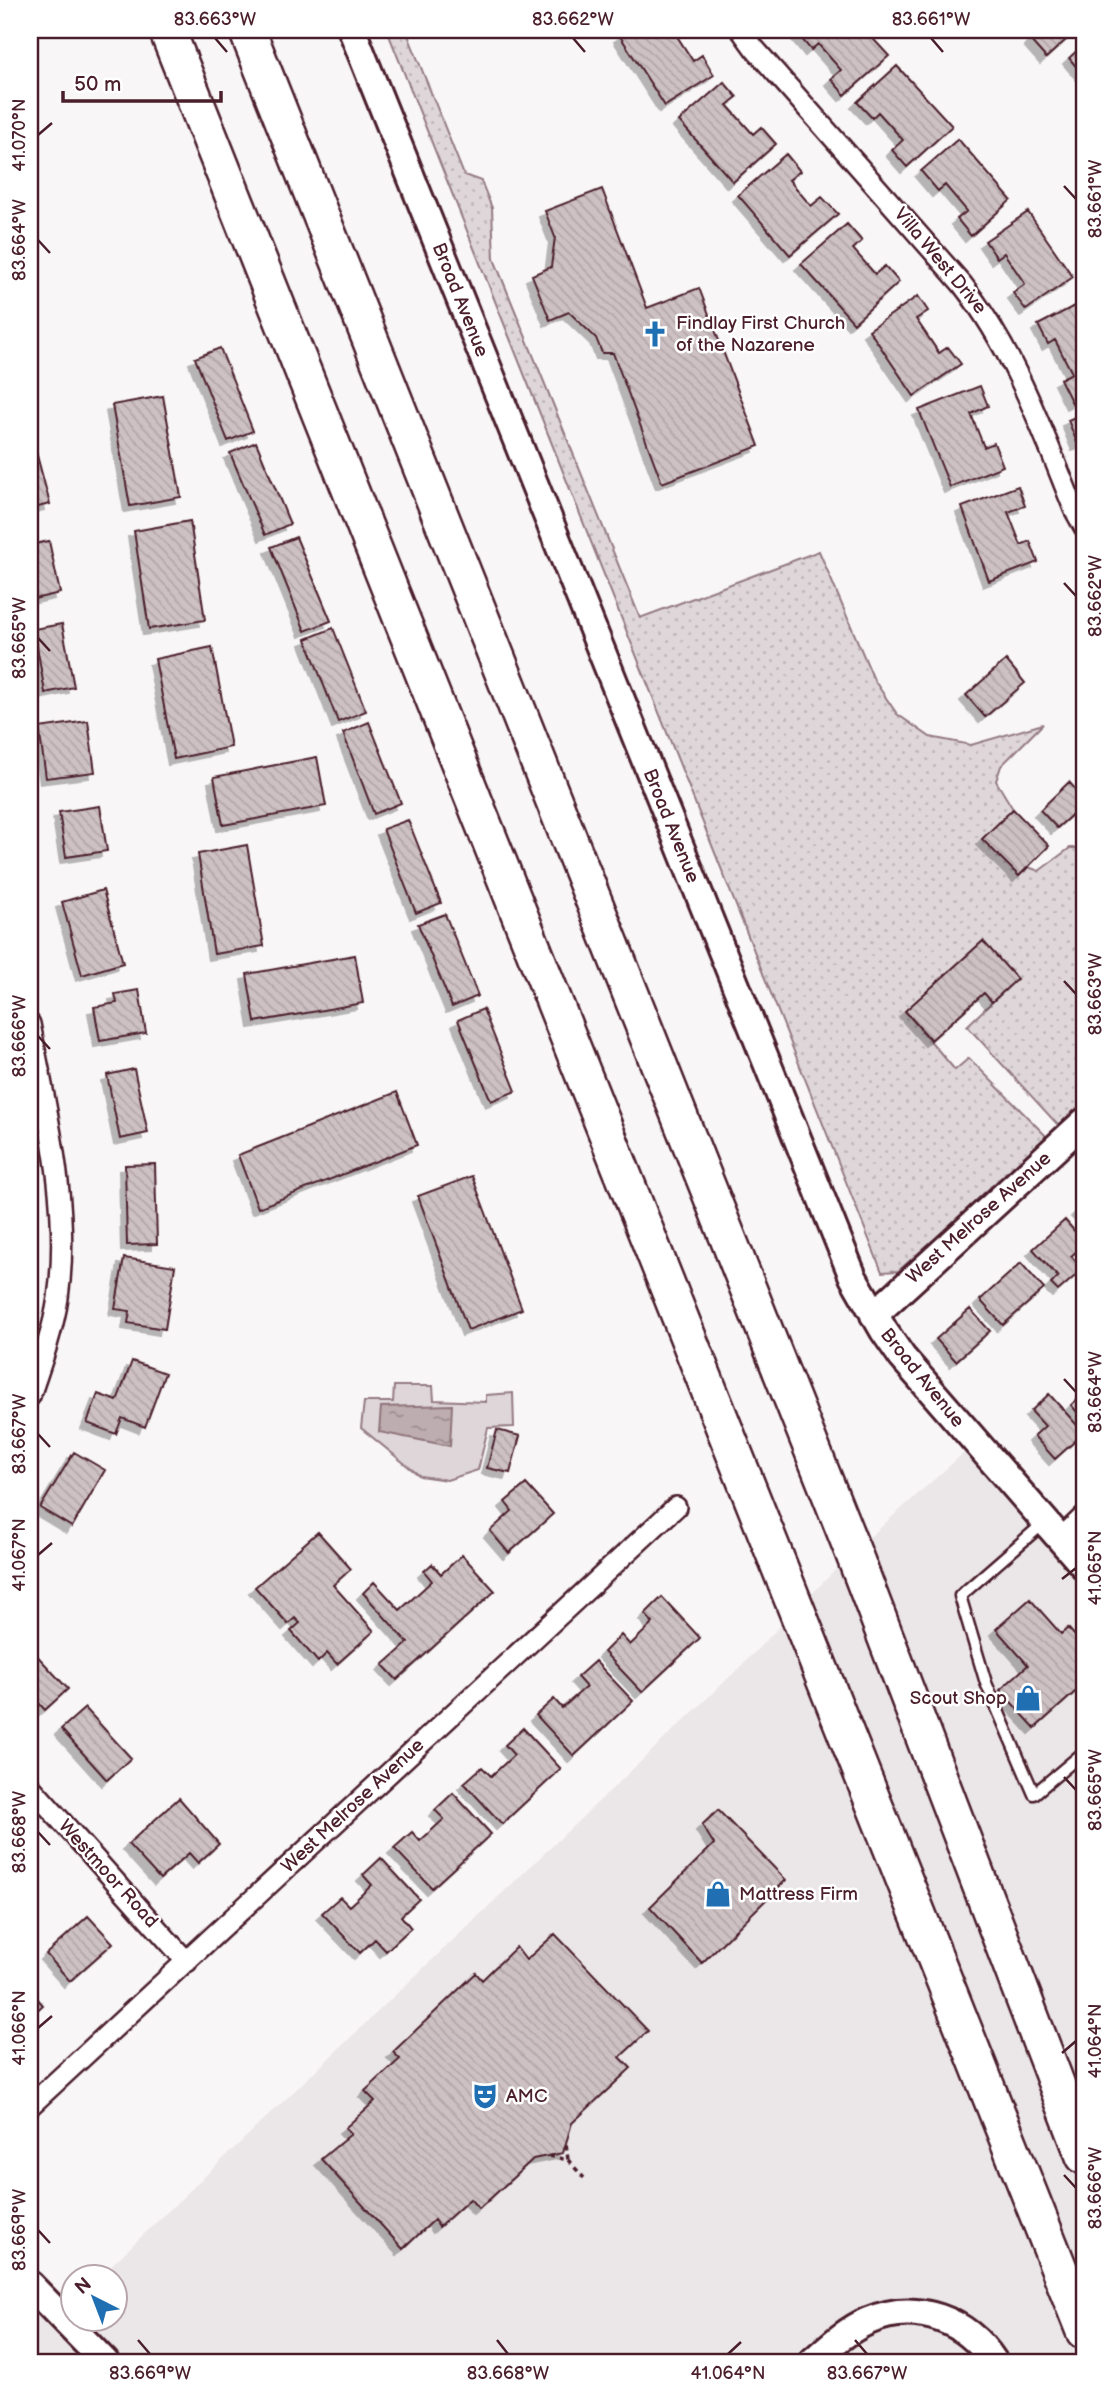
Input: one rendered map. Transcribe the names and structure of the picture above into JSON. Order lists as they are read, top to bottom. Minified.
{"streets":{"main road":["Broad Avenue","West Melrose Avenue"],"street":["Villa West Drive","Westmoor Road"]},"crossings":[["Broad Avenue","West Melrose Avenue"],["West Melrose Avenue","Westmoor Road"]],"places":{"church":["Findlay First Church of the Nazarene"],"shop":["Scout Shop","Mattress Firm"],"theatre":["AMC"]},"scale_bar":"50 m","north":"top left","coordinates":["83.663°W","83.662°W","83.661°W","41.070°N","83.664°W","83.665°W","83.666°W","83.667°W","41.067°N","41.065°N","83.668°W","41.066°N","41.064°N","83.669°W"]}
